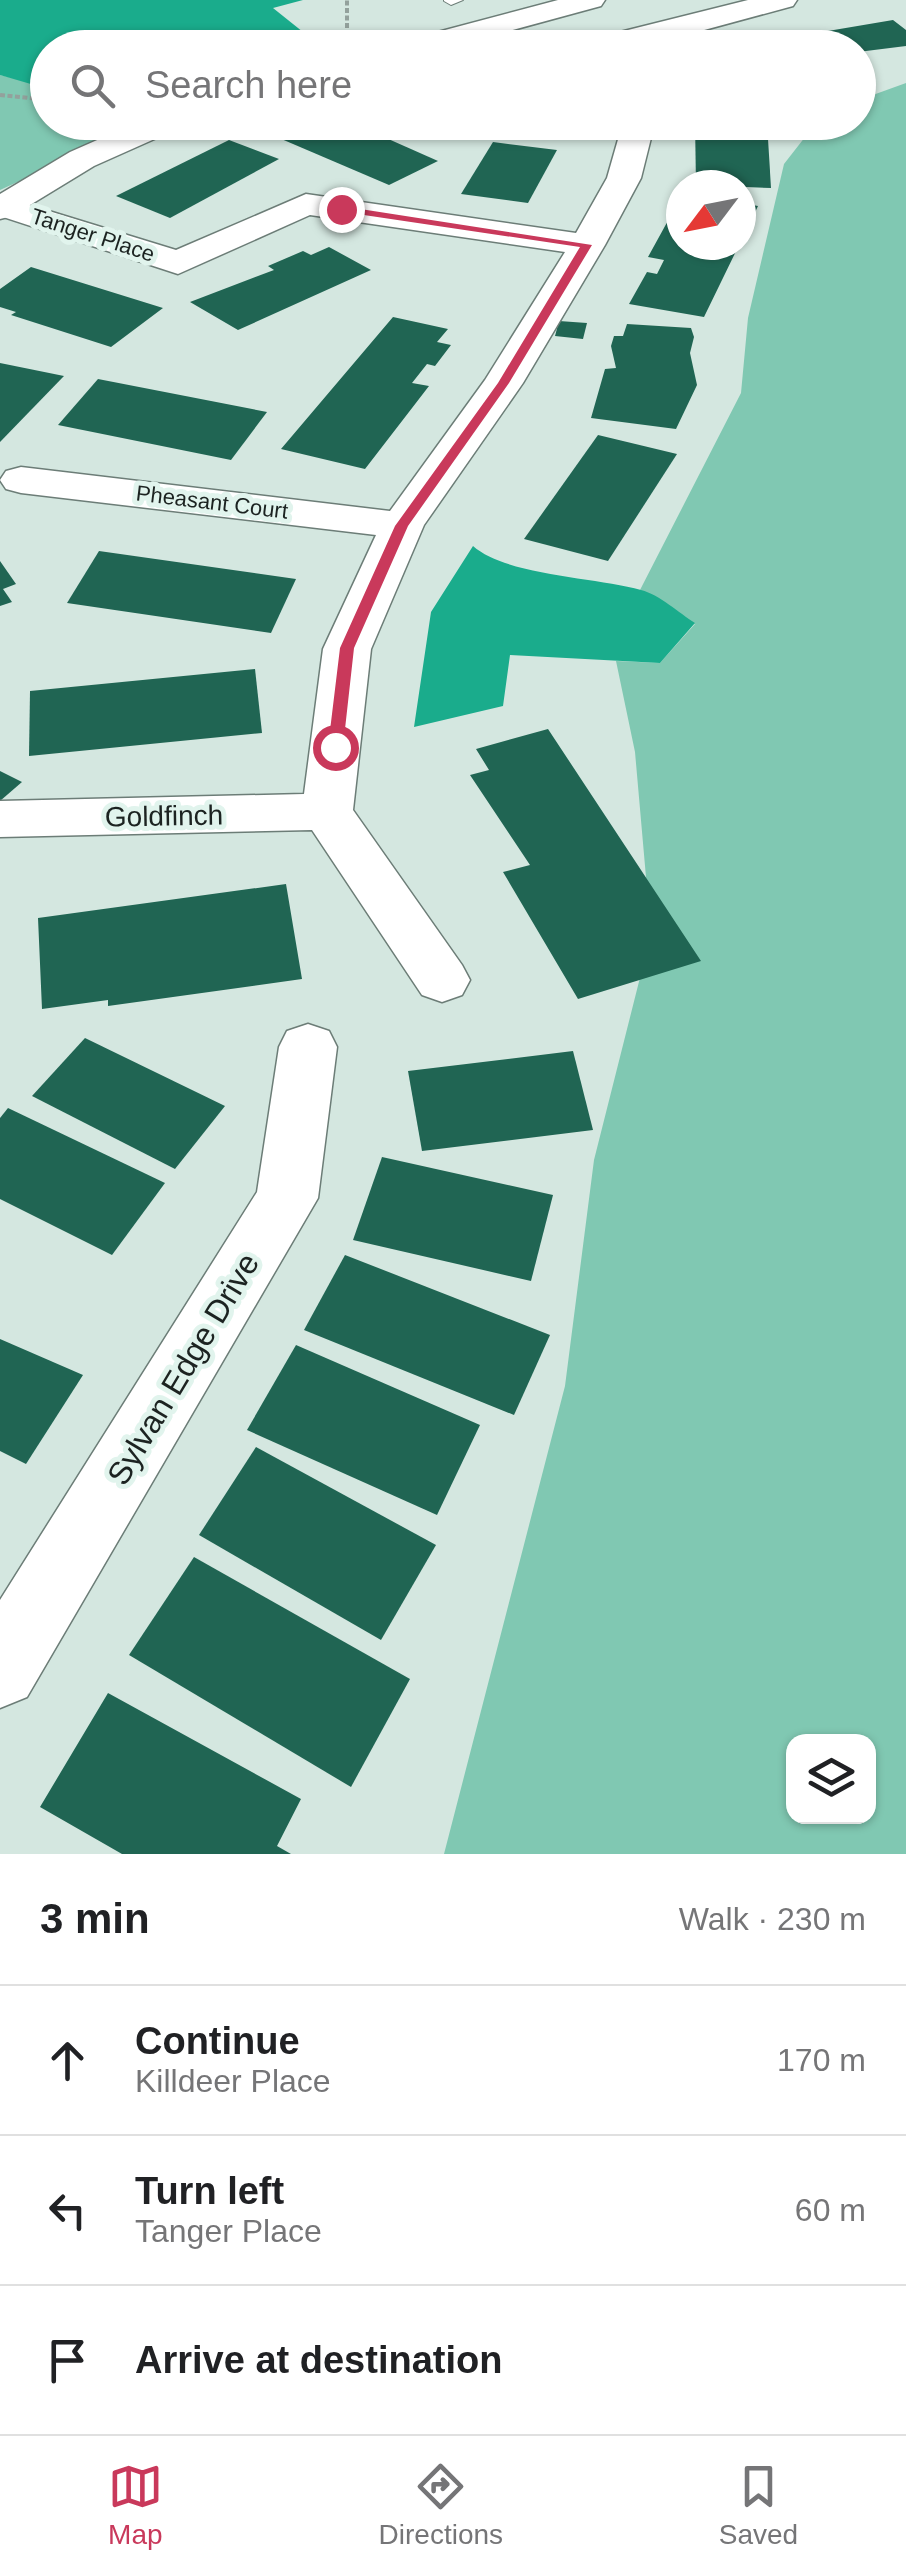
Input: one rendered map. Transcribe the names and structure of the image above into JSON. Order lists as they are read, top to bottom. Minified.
{"streets":{"street":["Tanger Place","Pheasant Court","Goldfinch","Sylvan Edge Drive"]},"north":"bottom left","page":{"search":"Search here","heading":["3 min","Walk · 230 m"],"list":[["Continue","Killdeer Place","170 m"],["Turn left","Tanger Place","60 m"],"Arrive at destination"],"nav":["Map","Directions","Saved"]}}
